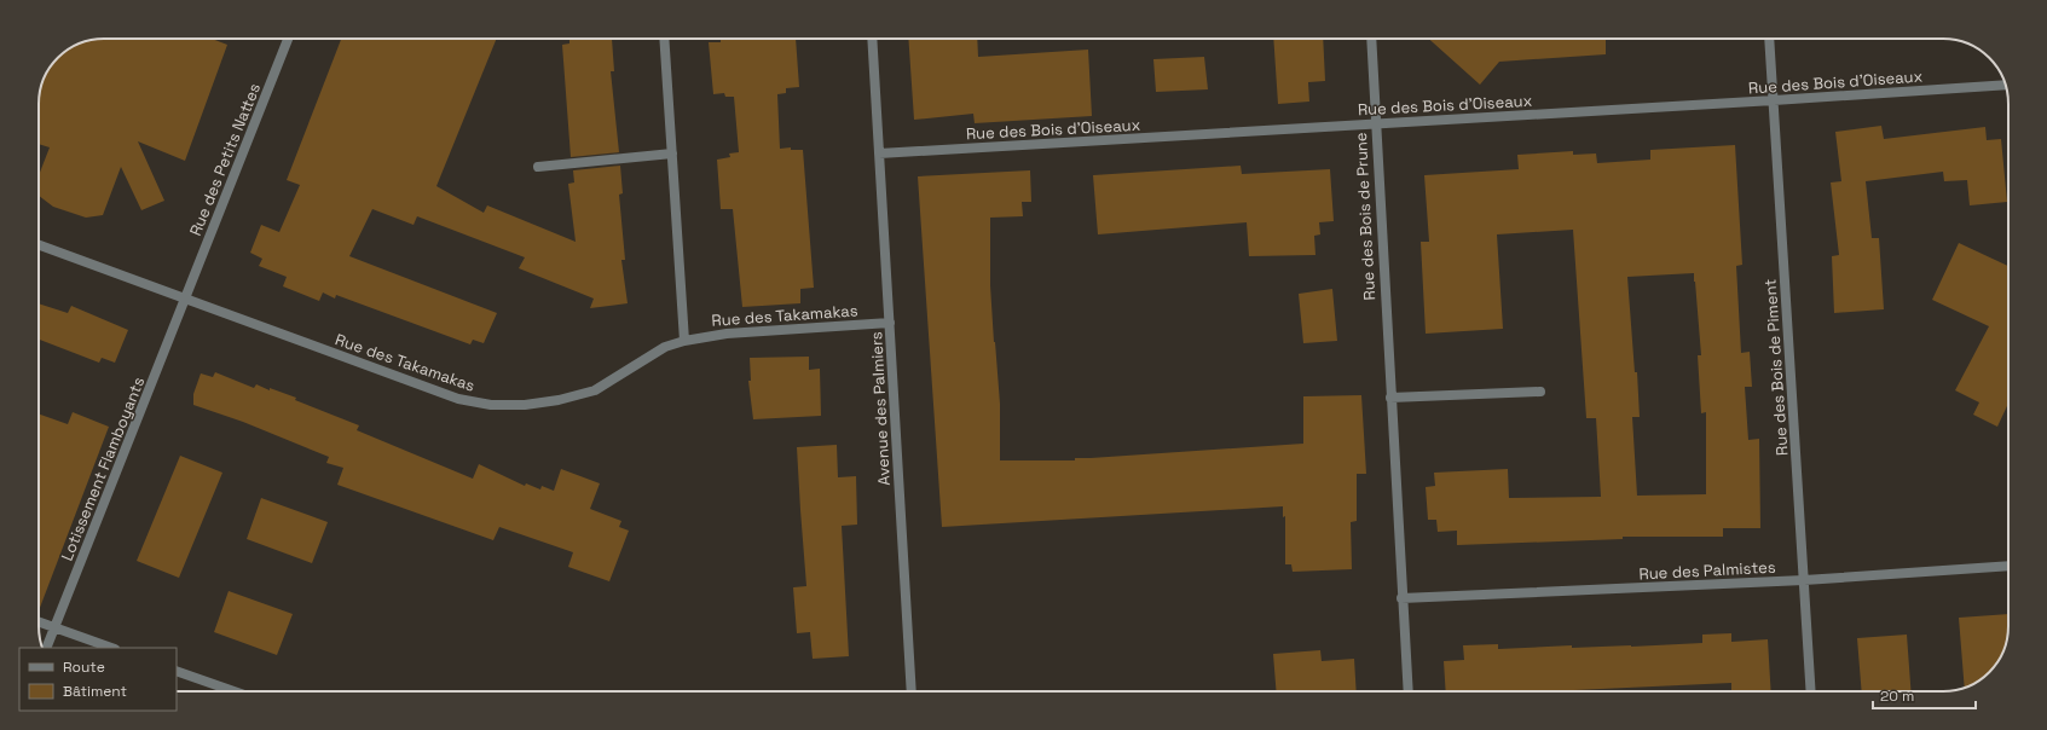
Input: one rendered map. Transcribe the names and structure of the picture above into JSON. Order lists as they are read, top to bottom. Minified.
{"streets":{"street":["Rue des Bois d'Oiseaux","Rue des Petits Nattes","Rue des Bois de Prune","Rue des Takamakas","Rue des Bois de Piment","Avenue des Palmiers","Lotissement Flamboyants","Rue des Palmistes"]},"crossings":[["Rue des Bois d'Oiseaux","Rue des Bois de Prune"],["Rue des Bois d'Oiseaux","Rue des Bois de Piment"],["Rue des Bois d'Oiseaux","Avenue des Palmiers"],["Rue des Petits Nattes","Rue des Takamakas"],["Rue des Petits Nattes","Lotissement Flamboyants"],["Rue des Bois de Prune","Rue des Palmistes"],["Rue des Takamakas","Avenue des Palmiers"],["Rue des Takamakas","Lotissement Flamboyants"],["Rue des Bois de Piment","Rue des Palmistes"]],"legend":["Route","Bâtiment"],"scale_bar":"20 m"}
